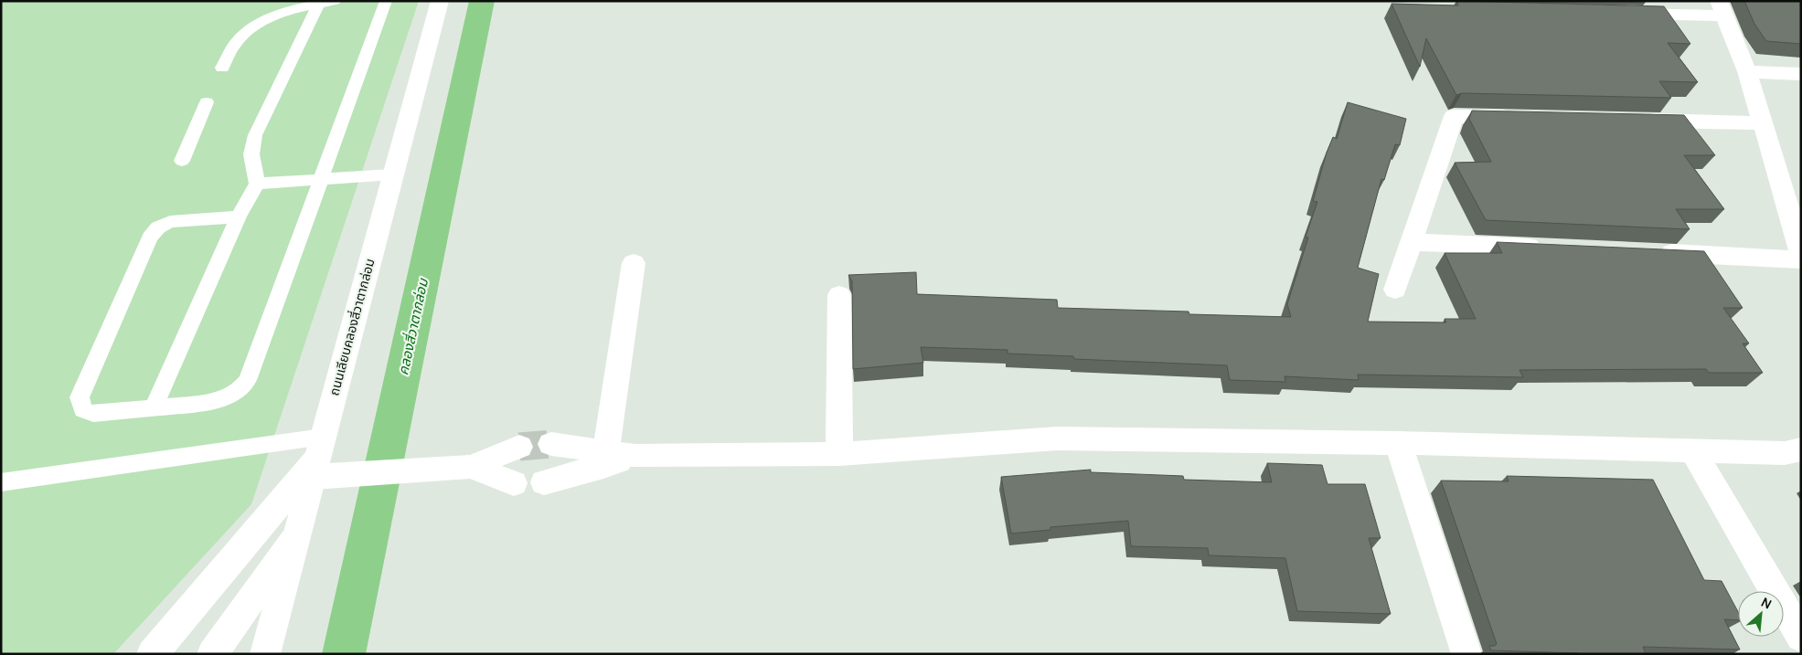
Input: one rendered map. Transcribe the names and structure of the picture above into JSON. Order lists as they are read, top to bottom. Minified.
{"streets":{"street":["ถนนเลียบคลองสี่วาตากล่อม"]},"water":["คลองสี่วาตากล่อม"],"north":"top right"}
